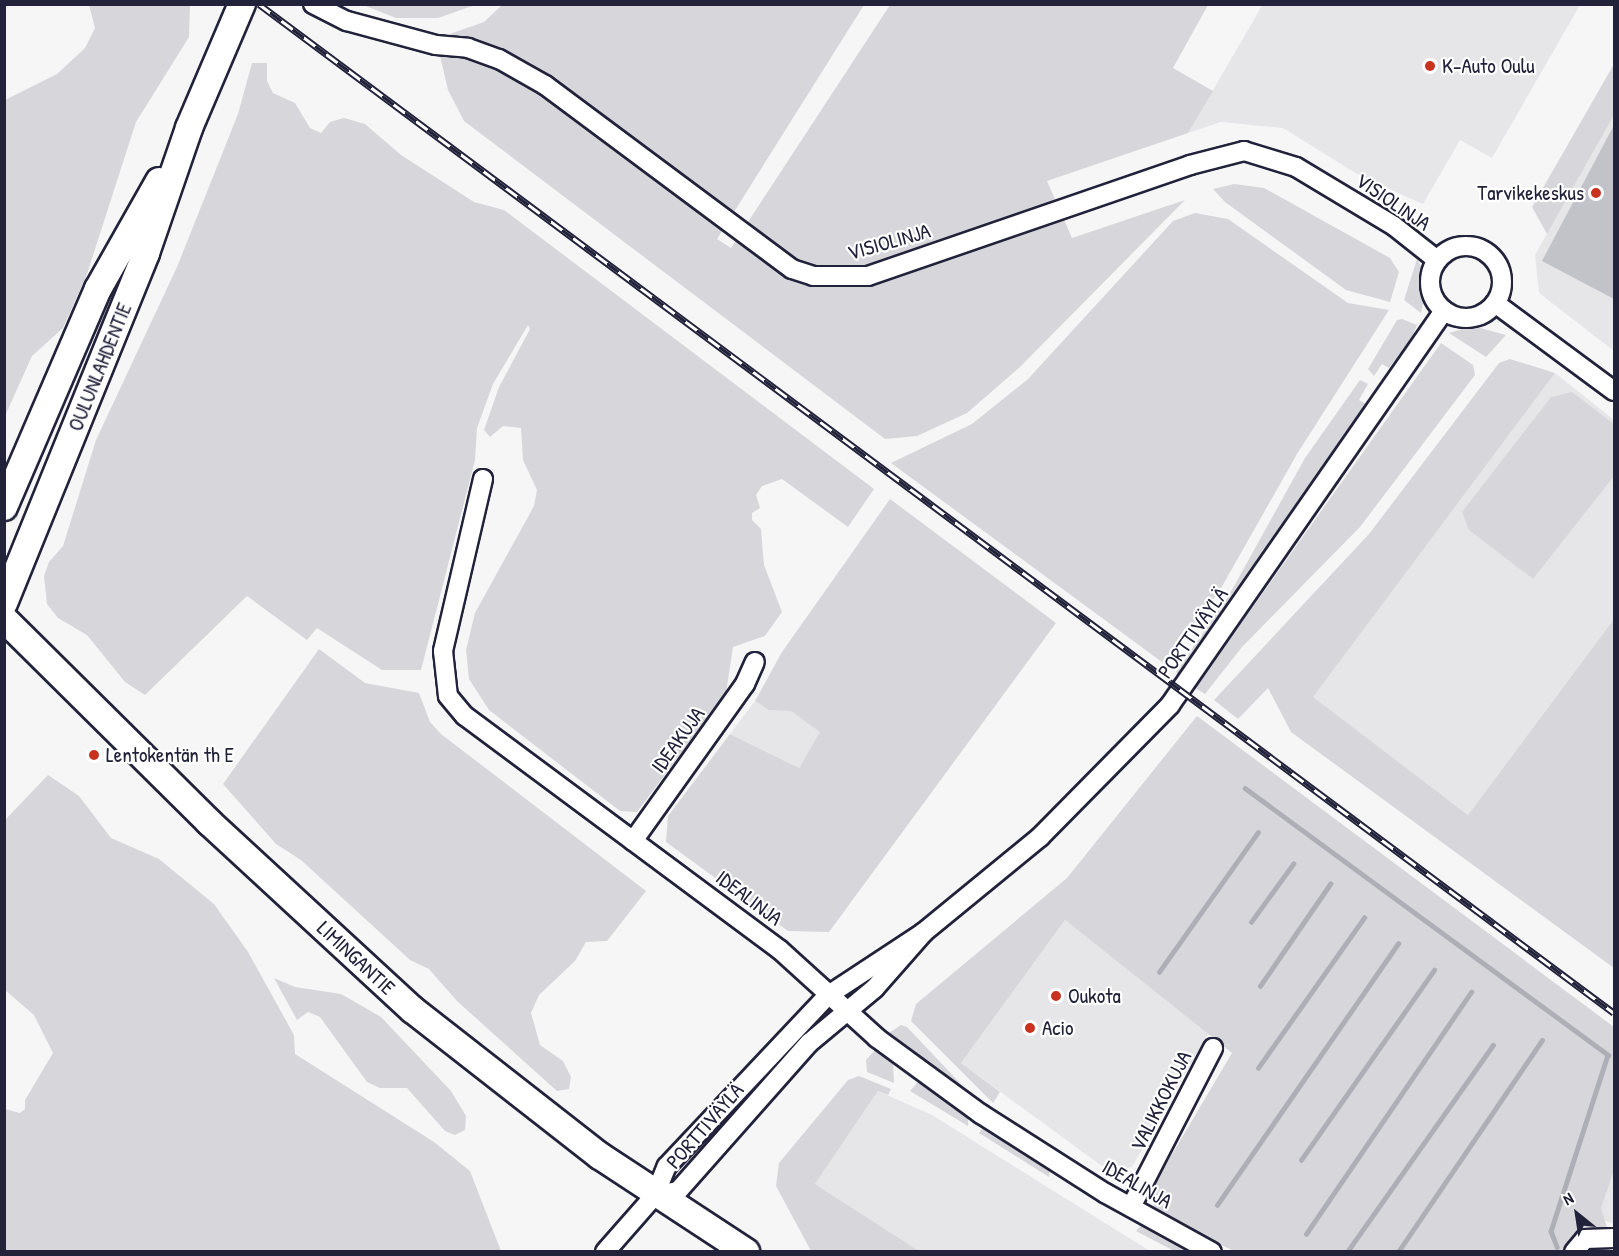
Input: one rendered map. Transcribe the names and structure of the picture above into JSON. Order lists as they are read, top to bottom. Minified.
{"streets":{"main road":["OULUNLAHDENTIE","LIMINGANTIE"],"street":["VISIOLINJA","PORTTIVÄYLÄ","IDEAKUJA","IDEALINJA","VALIKKOKUJA"]},"crossings":[["VISIOLINJA","PORTTIVÄYLÄ"],["PORTTIVÄYLÄ","IDEALINJA"],["PORTTIVÄYLÄ","LIMINGANTIE"],["IDEAKUJA","IDEALINJA"],["IDEALINJA","VALIKKOKUJA"]],"places":["K-Auto Oulu","Tarvikekeskus","Lentokentän th E","Oukota","Acio"],"north":"top left"}
